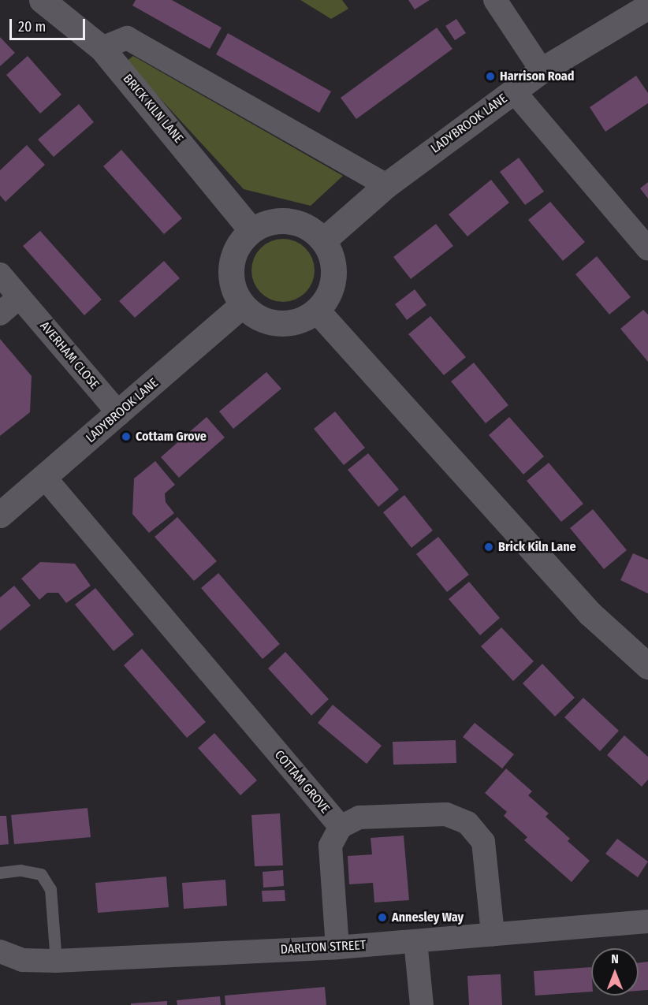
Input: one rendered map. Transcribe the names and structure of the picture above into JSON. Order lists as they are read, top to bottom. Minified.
{"streets":{"street":["BRICK KILN LANE","LADYBROOK LANE","AVERHAM CLOSE","COTTAM GROVE","DARLTON STREET"]},"crossings":[["BRICK KILN LANE","LADYBROOK LANE"],["LADYBROOK LANE","AVERHAM CLOSE"],["LADYBROOK LANE","COTTAM GROVE"]],"places":["Harrison Road","Cottam Grove","Brick Kiln Lane","Annesley Way"],"scale_bar":"20 m","north":"top"}
